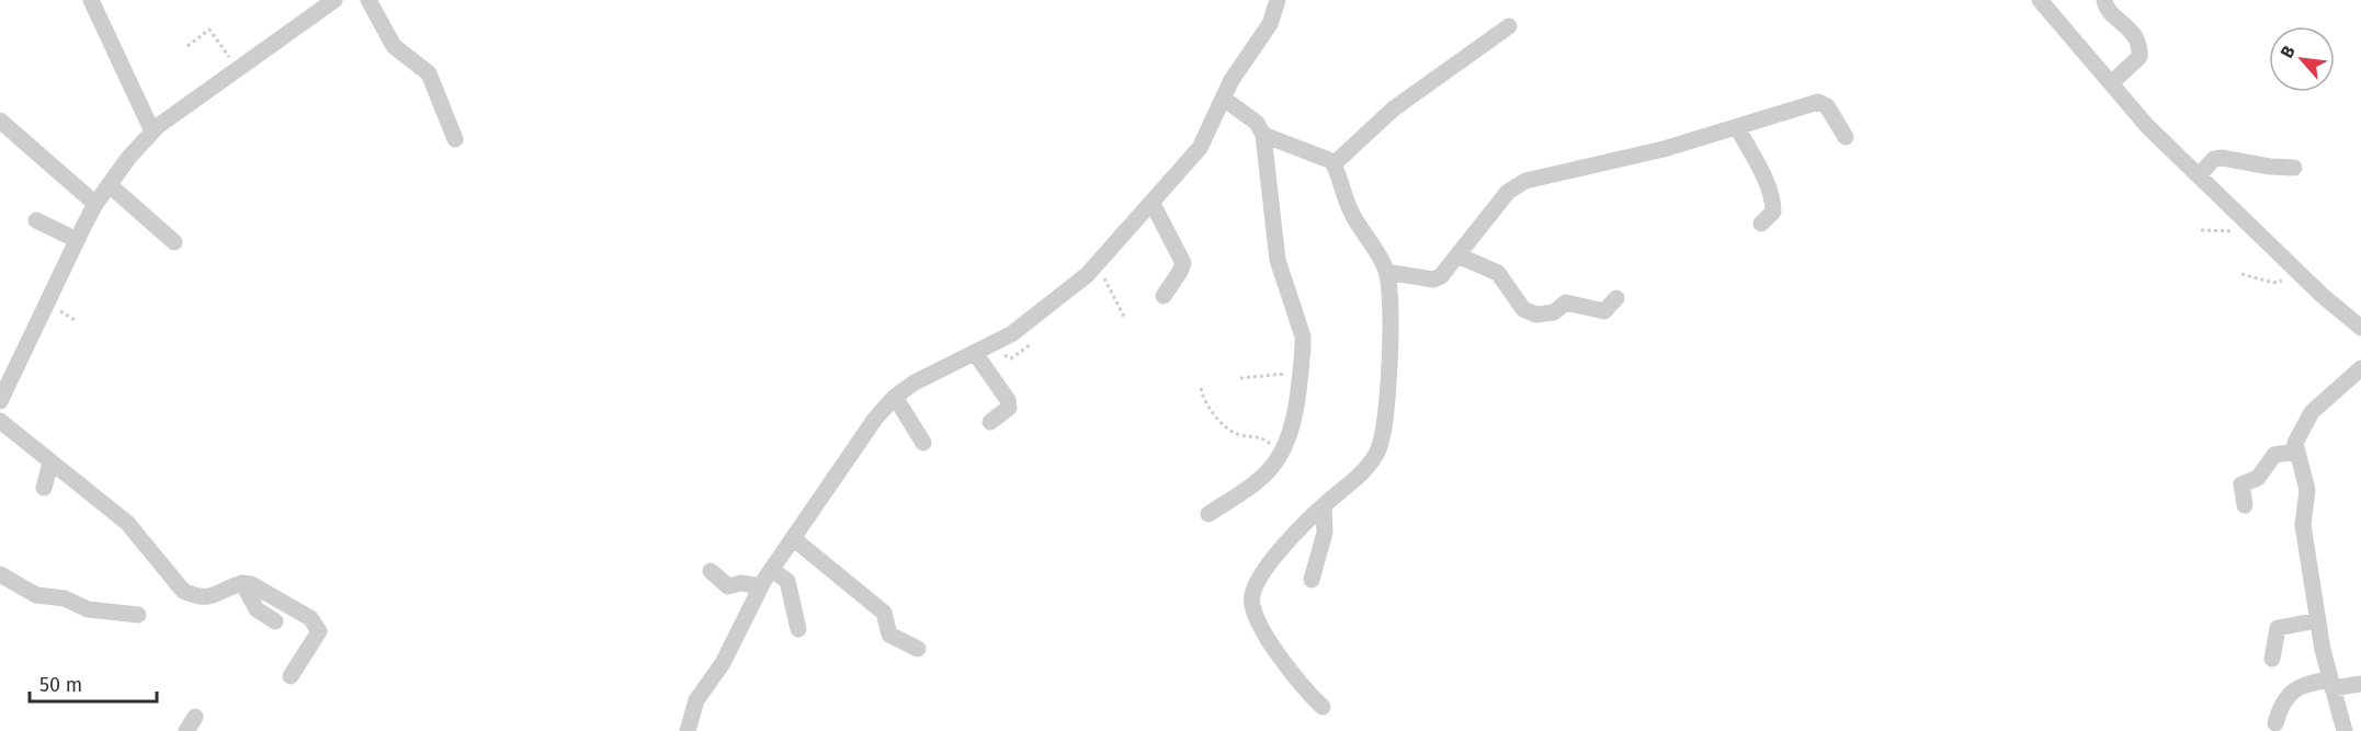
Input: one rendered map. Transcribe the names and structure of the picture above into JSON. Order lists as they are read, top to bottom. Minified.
{"scale_bar":"50 m","north":"top left"}
